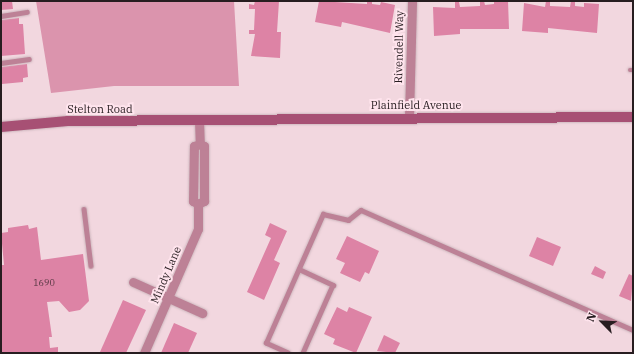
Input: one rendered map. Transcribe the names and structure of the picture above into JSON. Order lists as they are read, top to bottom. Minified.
{"streets":{"main road":["Plainfield Avenue","Stelton Road"],"street":["Rivendell Way","Mindy Lane"]},"crossings":[["Rivendell Way","Plainfield Avenue"],["Plainfield Avenue","Stelton Road"],["Plainfield Avenue","Mindy Lane"],["Stelton Road","Mindy Lane"]],"house_numbers":["1690"],"north":"top left"}
